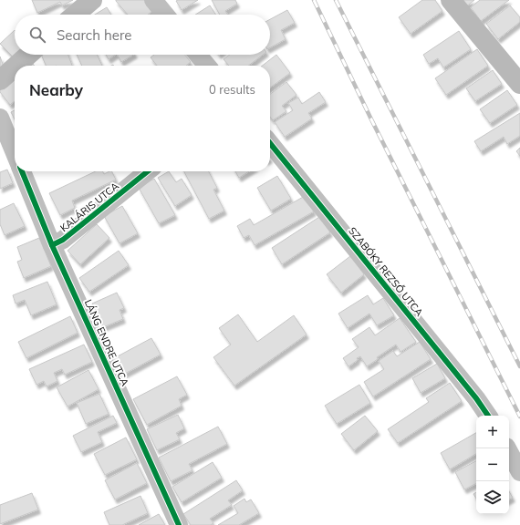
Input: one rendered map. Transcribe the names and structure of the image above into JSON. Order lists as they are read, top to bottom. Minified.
{"streets":{"street":["KALÁRIS UTCA","SZABÓKY REZSŐ UTCA","LÁNG ENDRE UTCA"]},"crossings":[["KALÁRIS UTCA","LÁNG ENDRE UTCA"]],"page":{"search":"Search here","heading":["Nearby","0 results"],"map_buttons":["+","−"]}}
